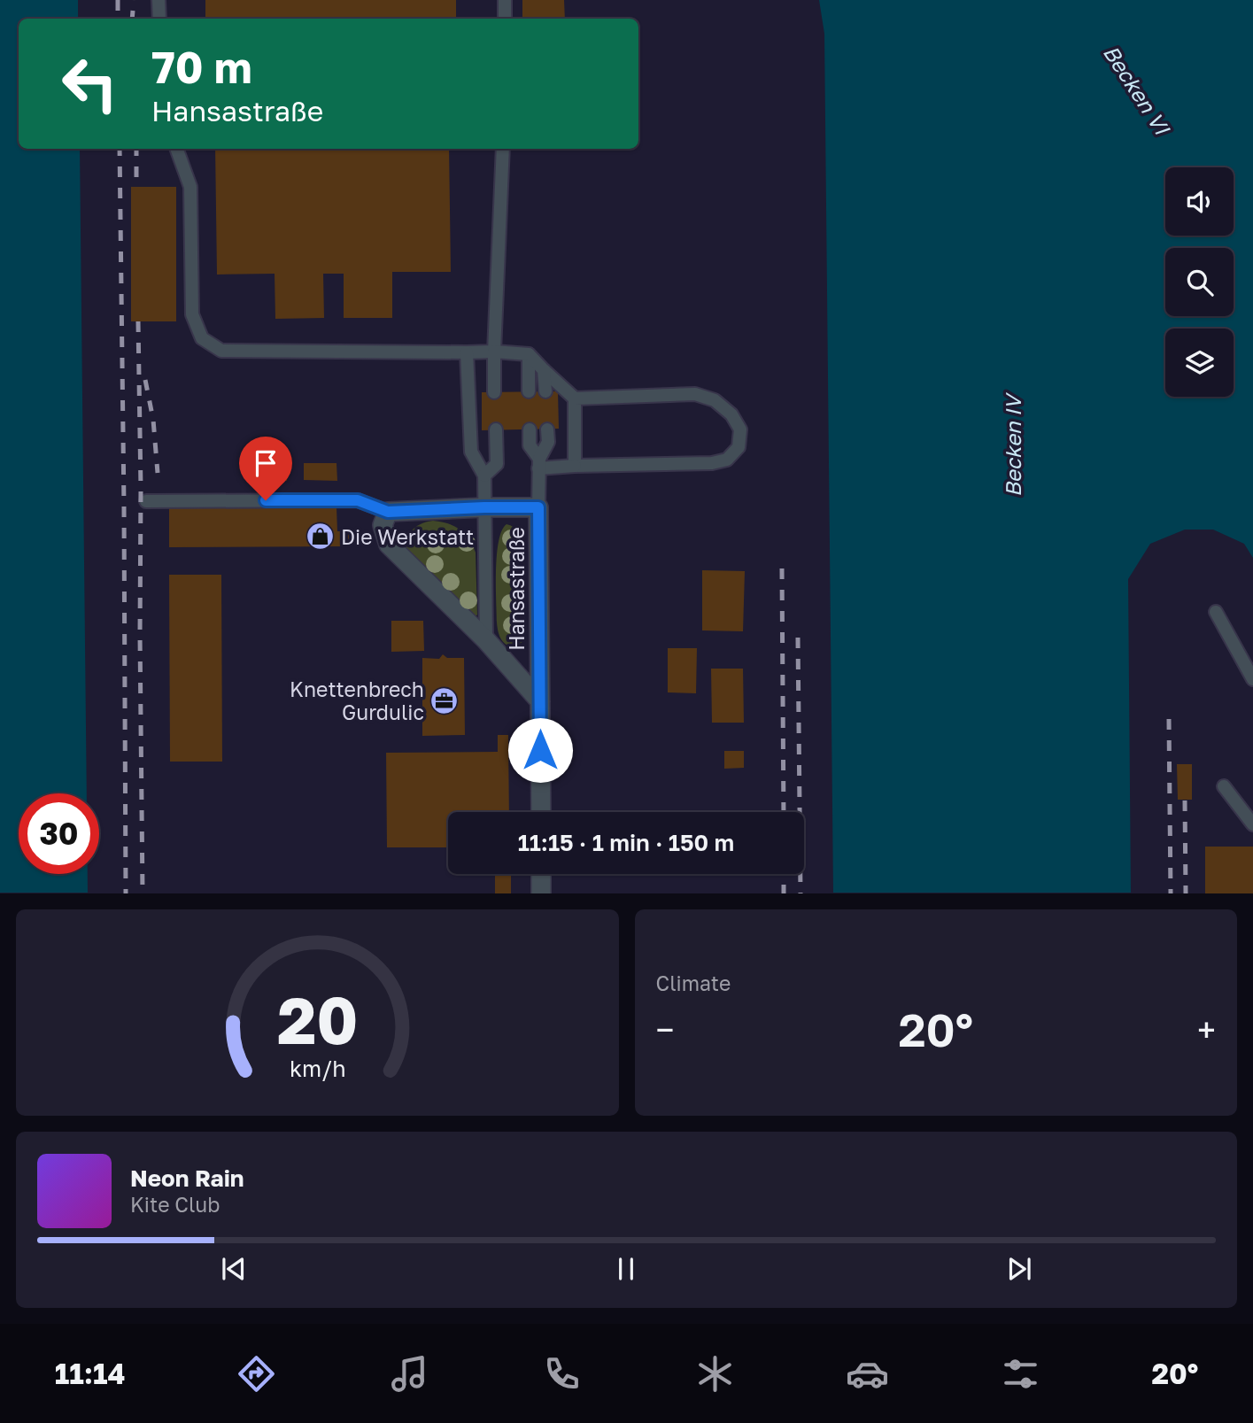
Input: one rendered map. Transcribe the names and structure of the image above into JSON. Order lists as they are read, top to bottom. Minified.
{"streets":{"street":["Hansastraße"]},"water":["Becken VI","Becken IV"],"places":{"shop":["Die Werkstatt"],"office":["Knettenbrech Gurdulic"]},"page":{"turn":["70 m","Hansastraße"],"limit":"30","trip":"11:15 · 1 min · 150 m","tile":"Climate","heat":["−","20°","+"],"song":["Neon Rain","Kite Club"],"tabs":["11:14","20°"],"gauge":["20","km/h"]}}
